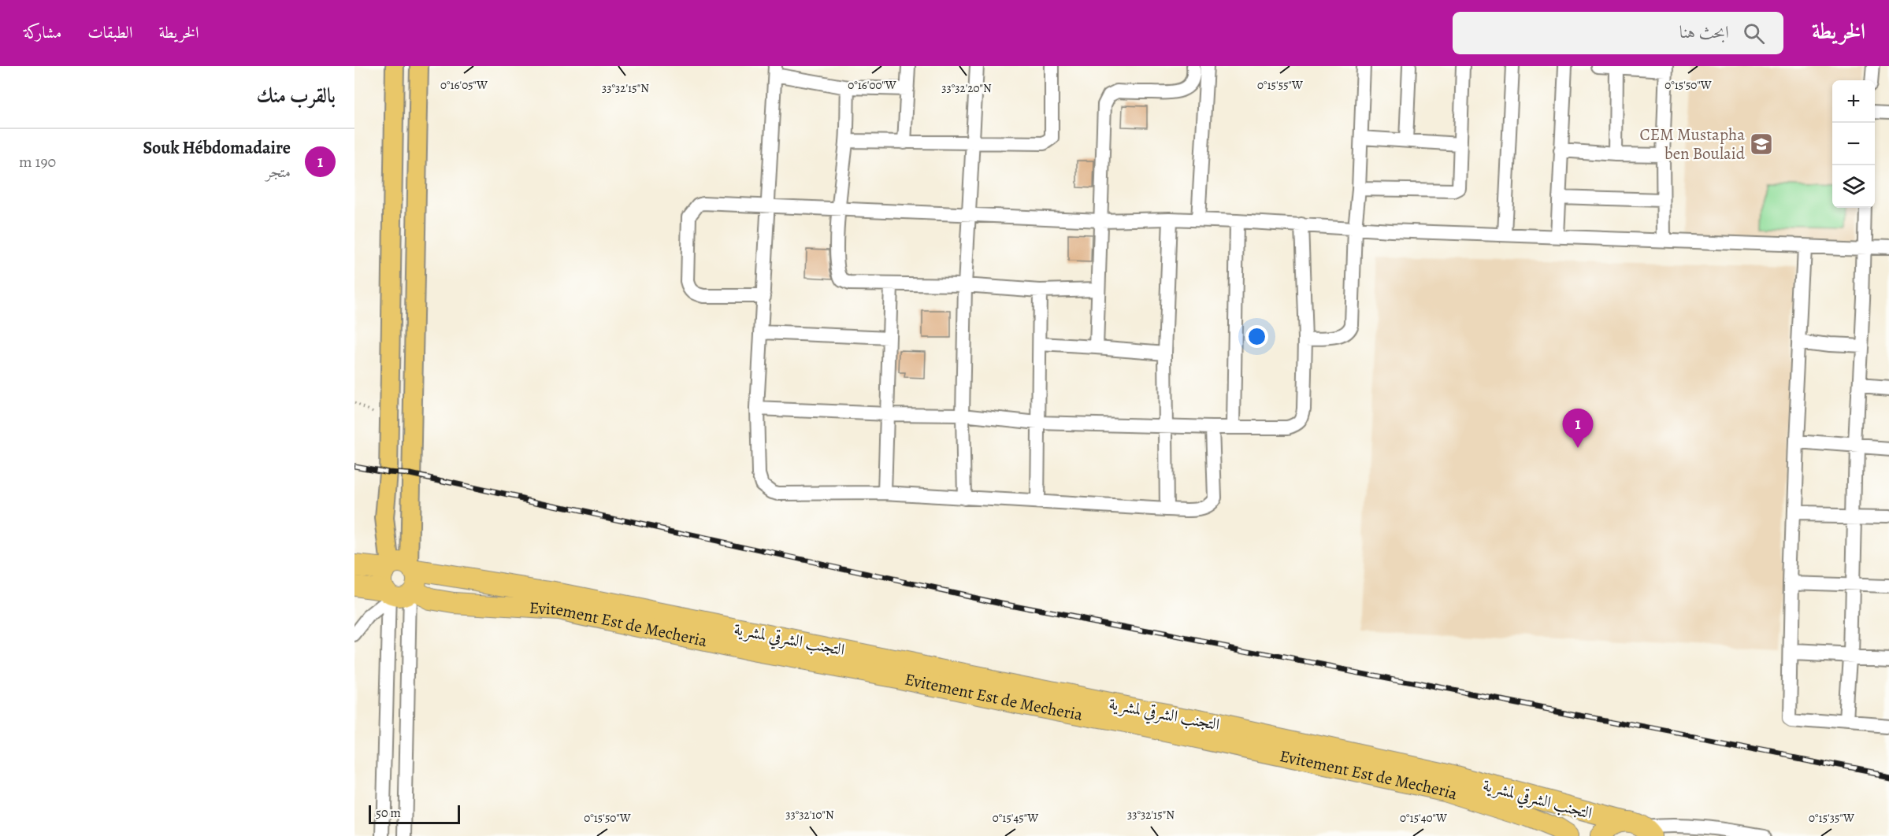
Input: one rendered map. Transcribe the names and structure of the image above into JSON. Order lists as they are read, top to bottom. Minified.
{"streets":{"highway":["Evitement Est de Mecheria","التجنب الشرقي لمشرية"]},"crossings":[["Evitement Est de Mecheria","التجنب الشرقي لمشرية"]],"places":{"school or university":["CEM Mustapha ben Boulaid"]},"scale_bar":"50 m","page":{"header":"الخريطة","search":"ابحث هنا","nav":["الخريطة","الطبقات","مشاركة"],"heading":"بالقرب منك","map_buttons":["+","−"],"list":[{"mark":"1","name":"Souk Hébdomadaire","note":"متجر","value":"190 m"}],"pins":"1","scale":"50 m"},"coordinates":["0°16'05\"W","0°15'50\"W","0°16'00\"W","0°15'55\"W","33°32'15\"N","33°32'20\"N","33°32'10\"N","0°15'45\"W","0°15'40\"W","0°15'35\"W"]}
